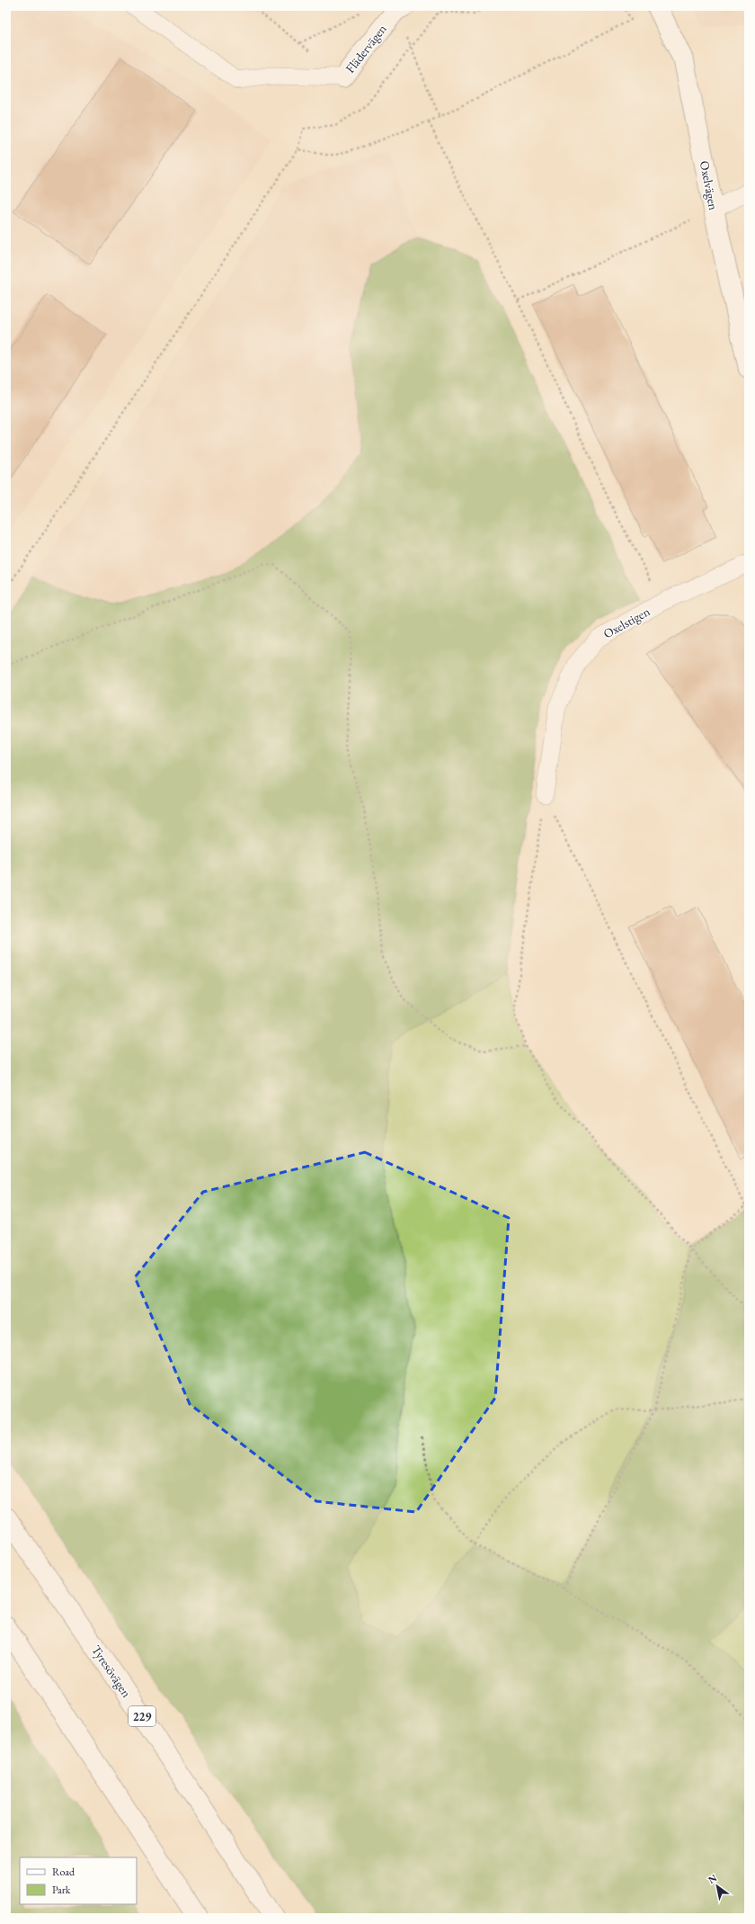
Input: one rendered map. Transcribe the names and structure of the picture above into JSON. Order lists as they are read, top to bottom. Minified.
{"streets":{"main road":["Flädervägen","Oxelvägen","Tyresövägen","229"],"lane":["Oxelstigen"]},"legend":["Road","Park"],"north":"top left"}
